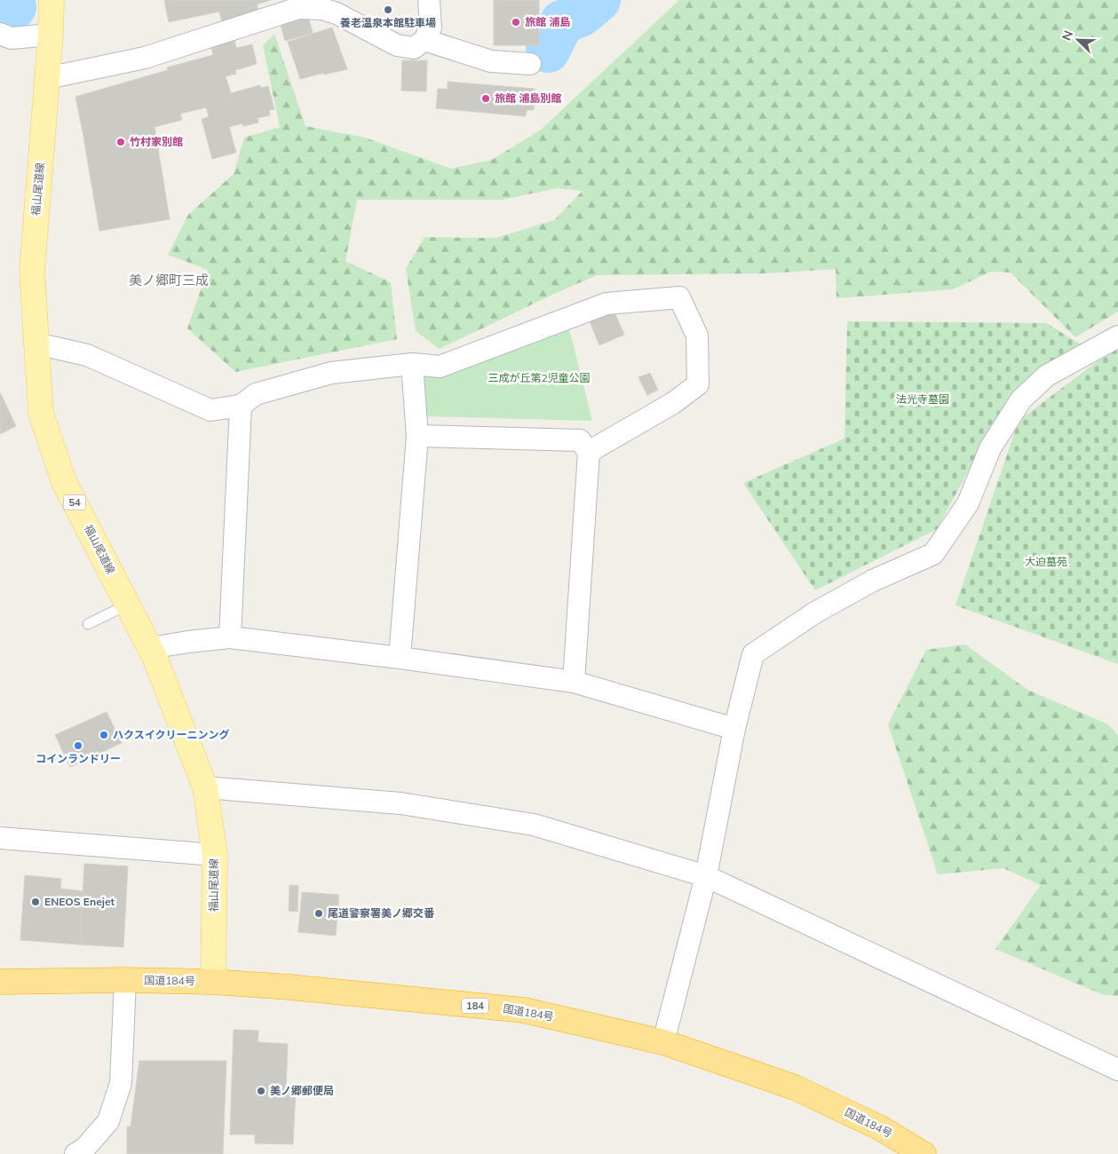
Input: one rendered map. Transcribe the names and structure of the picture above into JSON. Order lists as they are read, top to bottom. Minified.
{"streets":{"highway":["国道184号","184"],"main road":["福山尾道線","54"]},"crossings":[["福山尾道線","国道184号"]],"districts":["美ノ郷町三成"],"parks":["三成が丘第2児童公園","法光寺墓園","大迫墓苑"],"places":["養老温泉本館駐車場","旅館 浦島","旅館 浦島別館","竹村家別館","ハクスイクリーニンング","コインランドリー","ENEOS Enejet","尾道警察署美ノ郷交番","美ノ郷郵便局"],"north":"top left"}
